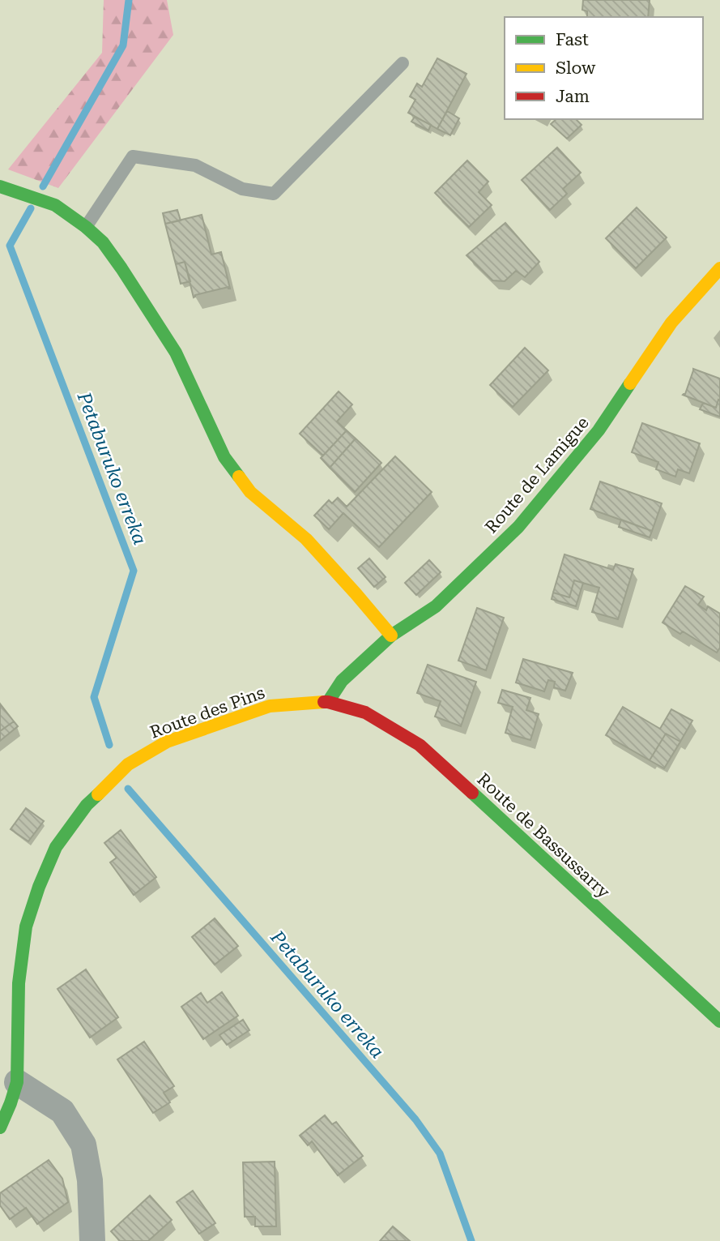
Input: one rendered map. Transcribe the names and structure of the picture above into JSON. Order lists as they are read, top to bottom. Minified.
{"streets":{"street":["Route de Lamigue","Route des Pins","Route de Bassussarry"]},"crossings":[["Route de Lamigue","Route des Pins"],["Route de Lamigue","Route de Bassussarry"],["Route des Pins","Route de Bassussarry"]],"water":["Petaburuko erreka"],"legend":["Fast","Slow","Jam"]}
